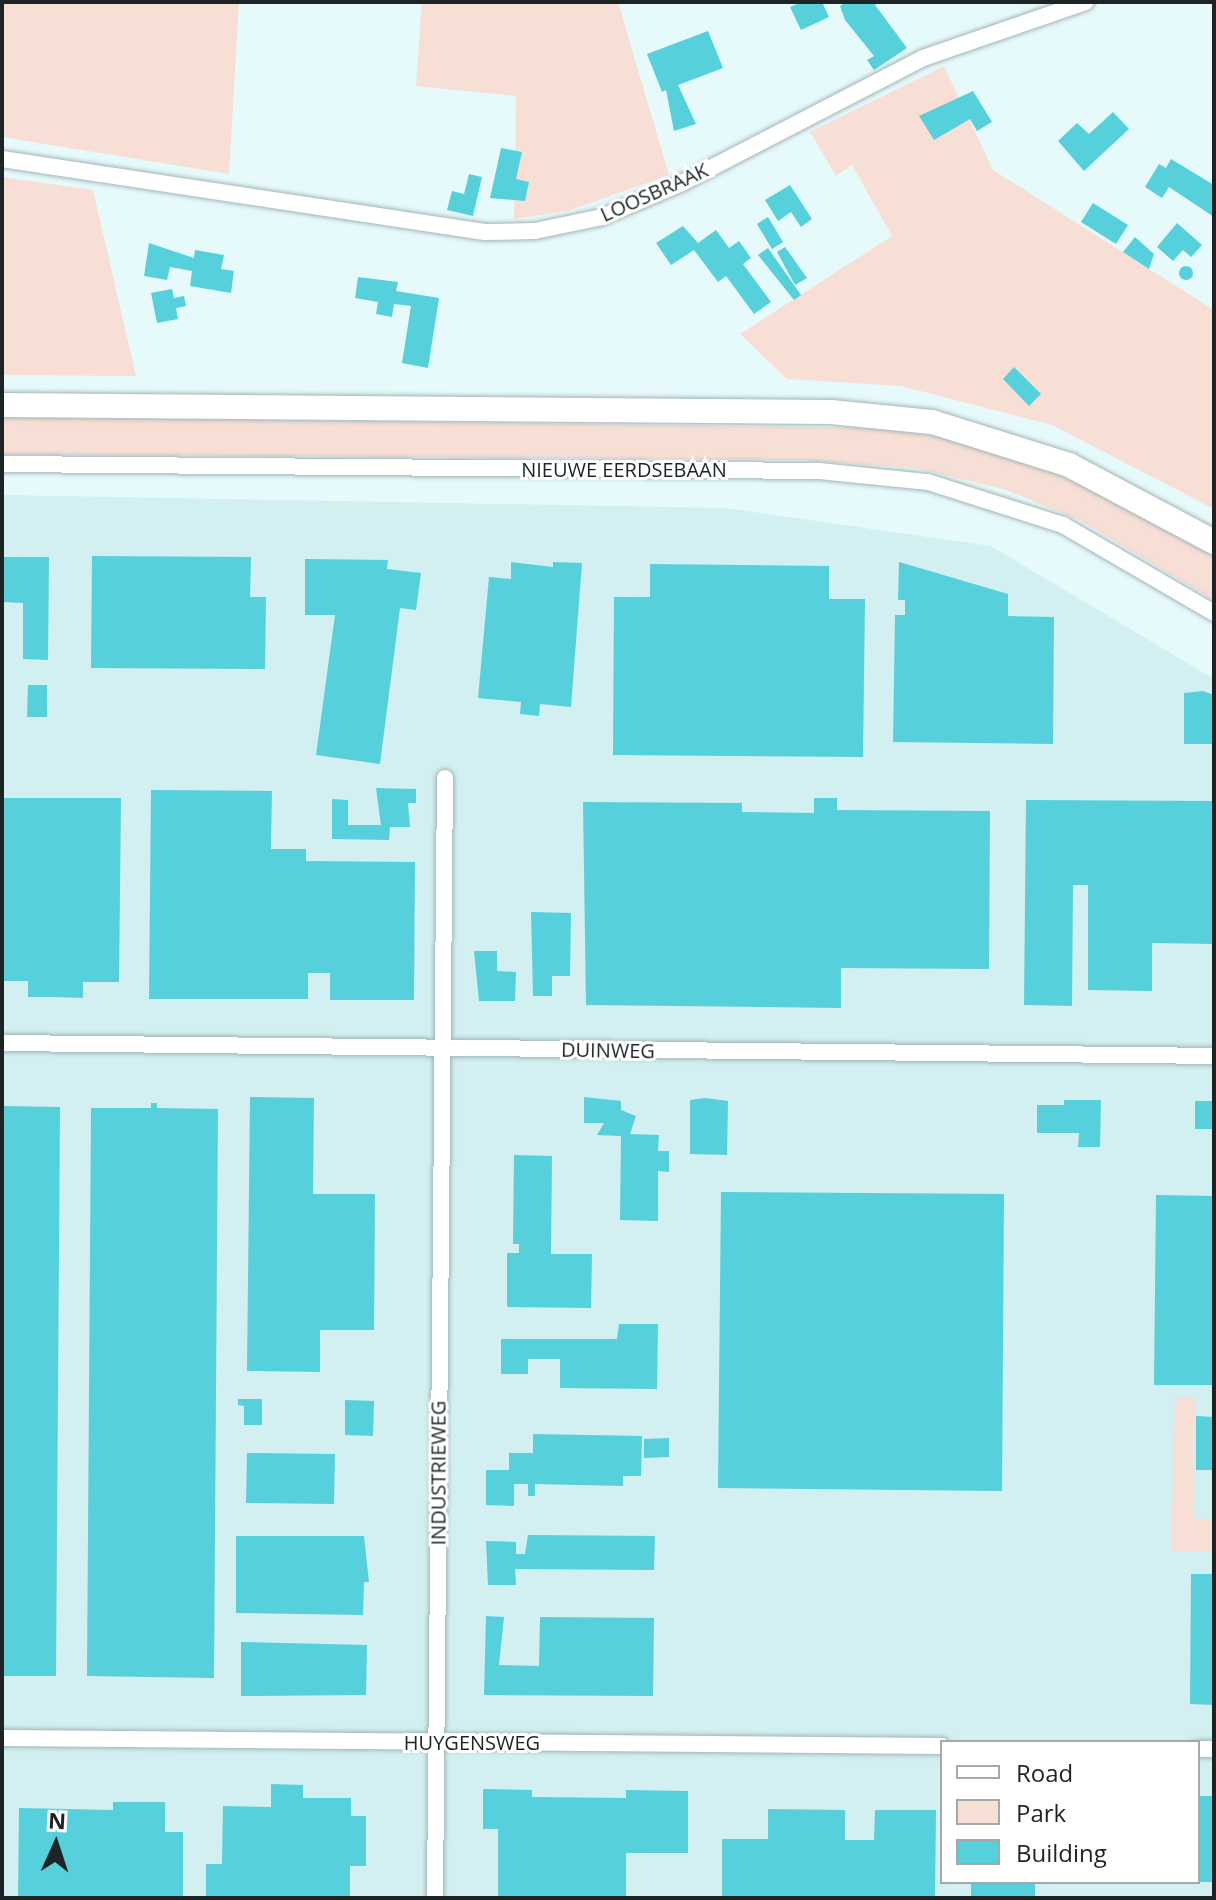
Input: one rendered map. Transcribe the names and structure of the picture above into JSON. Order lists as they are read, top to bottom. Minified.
{"streets":{"street":["LOOSBRAAK","NIEUWE EERDSEBAAN","DUINWEG","INDUSTRIEWEG","HUYGENSWEG"]},"crossings":[["DUINWEG","INDUSTRIEWEG"],["INDUSTRIEWEG","HUYGENSWEG"]],"legend":["Road","Park","Building"],"north":"top"}
